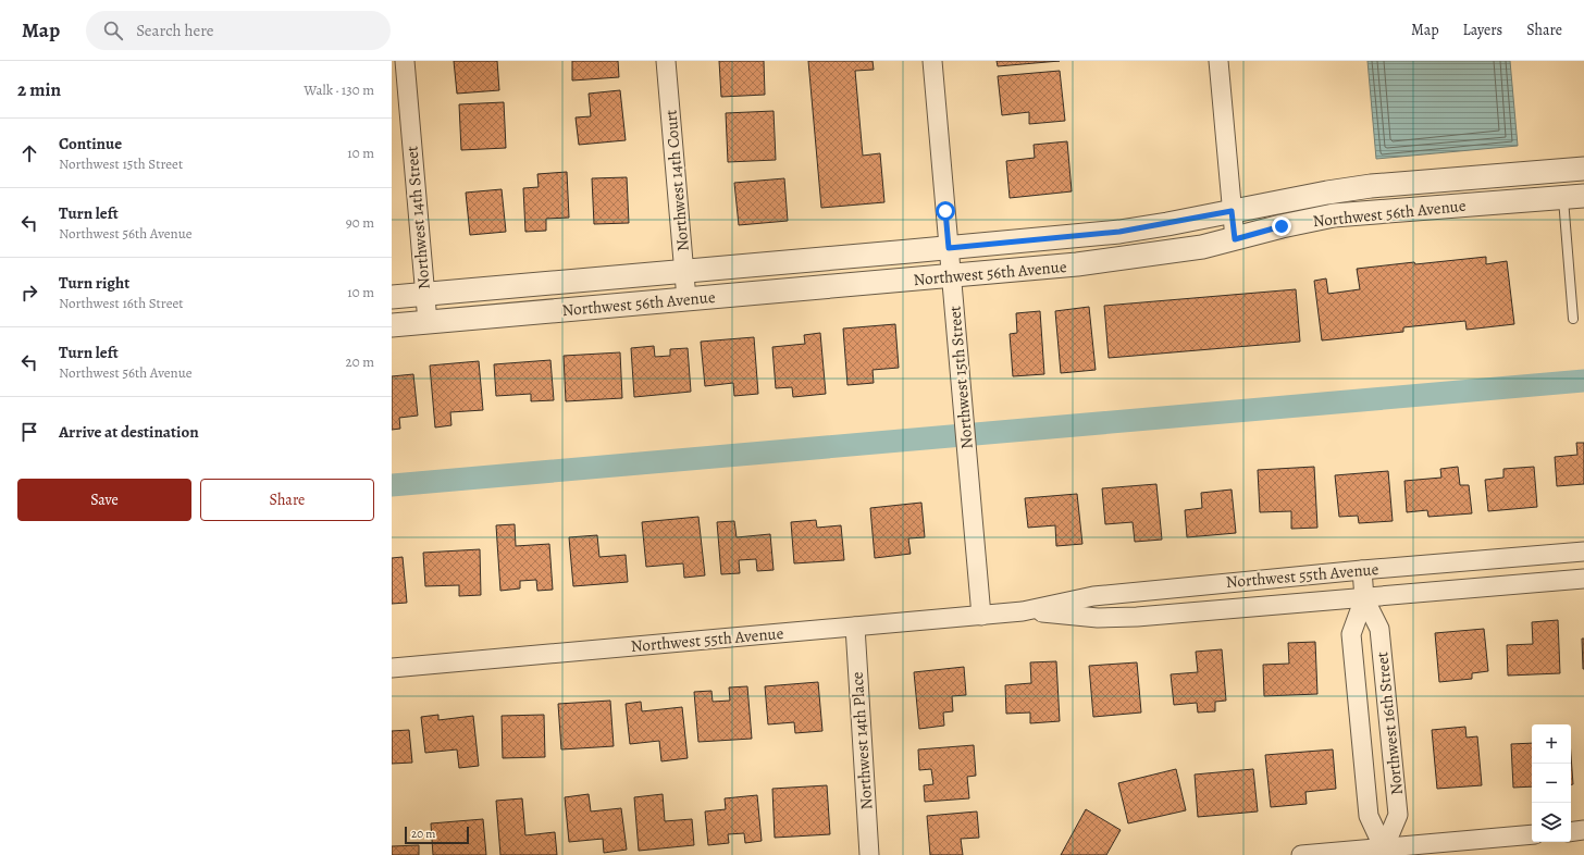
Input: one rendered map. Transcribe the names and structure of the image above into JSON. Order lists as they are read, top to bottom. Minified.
{"streets":{"street":["Northwest 14th Court","Northwest 56th Avenue","Northwest 14th Street","Northwest 15th Street","Northwest 55th Avenue","Northwest 16th Street","Northwest 14th Place"]},"crossings":[["Northwest 14th Court","Northwest 56th Avenue"],["Northwest 56th Avenue","Northwest 14th Street"],["Northwest 56th Avenue","Northwest 15th Street"],["Northwest 15th Street","Northwest 55th Avenue"],["Northwest 55th Avenue","Northwest 16th Street"],["Northwest 55th Avenue","Northwest 14th Place"]],"scale_bar":"20 m","page":{"header":"Map","search":"Search here","nav":["Map","Layers","Share"],"heading":["2 min","Walk · 130 m"],"list":[["Continue","Northwest 15th Street","10 m"],["Turn left","Northwest 56th Avenue","90 m"],["Turn right","Northwest 16th Street","10 m"],["Turn left","Northwest 56th Avenue","20 m"],"Arrive at destination"],"buttons":["Save","Share"],"map_buttons":["+","−"],"scale":"20 m"}}
